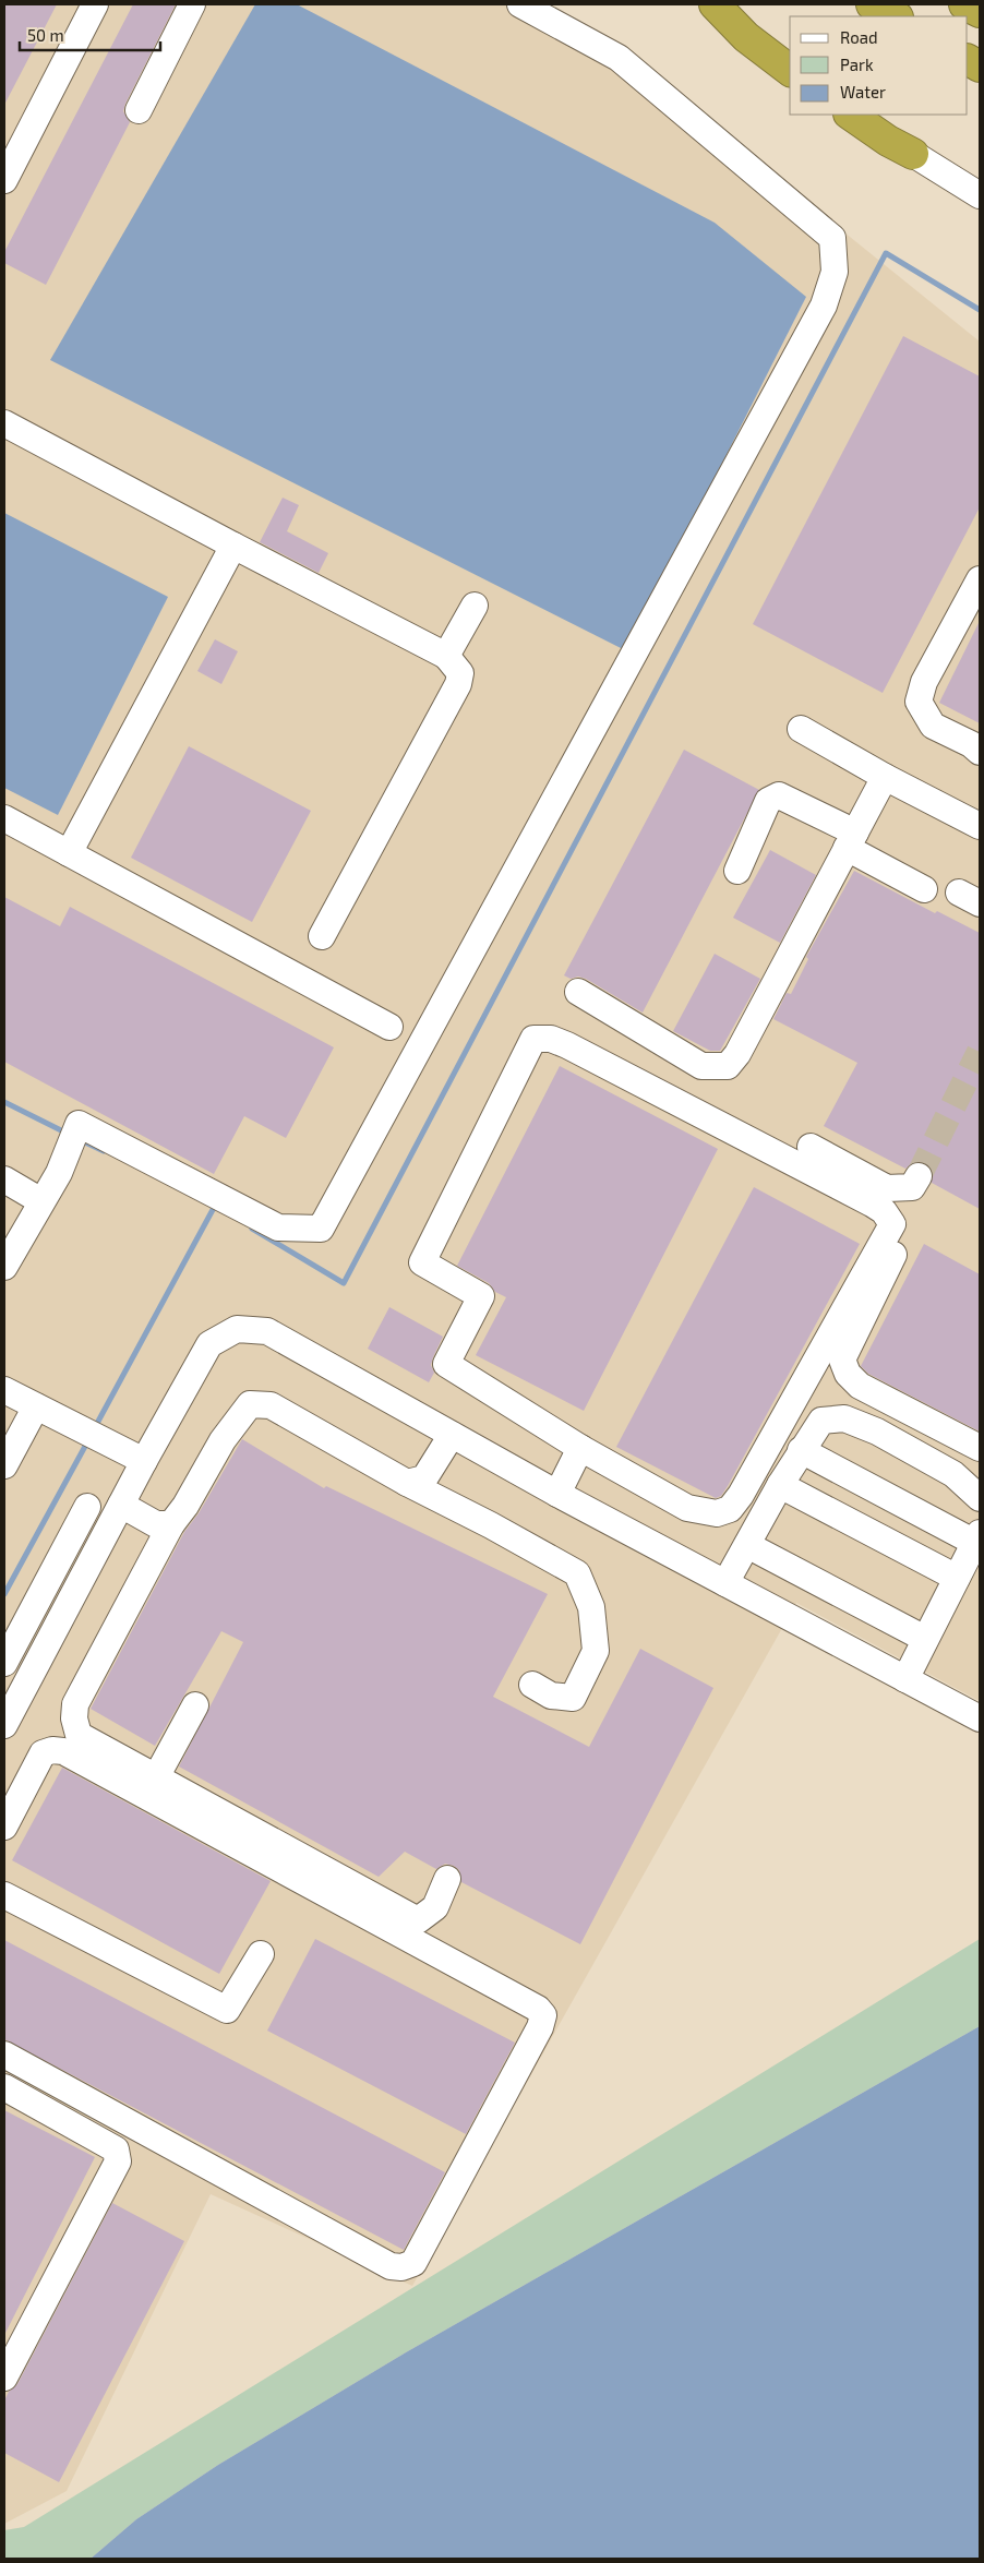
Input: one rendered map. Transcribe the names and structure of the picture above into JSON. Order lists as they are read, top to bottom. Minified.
{"legend":["Road","Park","Water"],"scale_bar":"50 m"}
